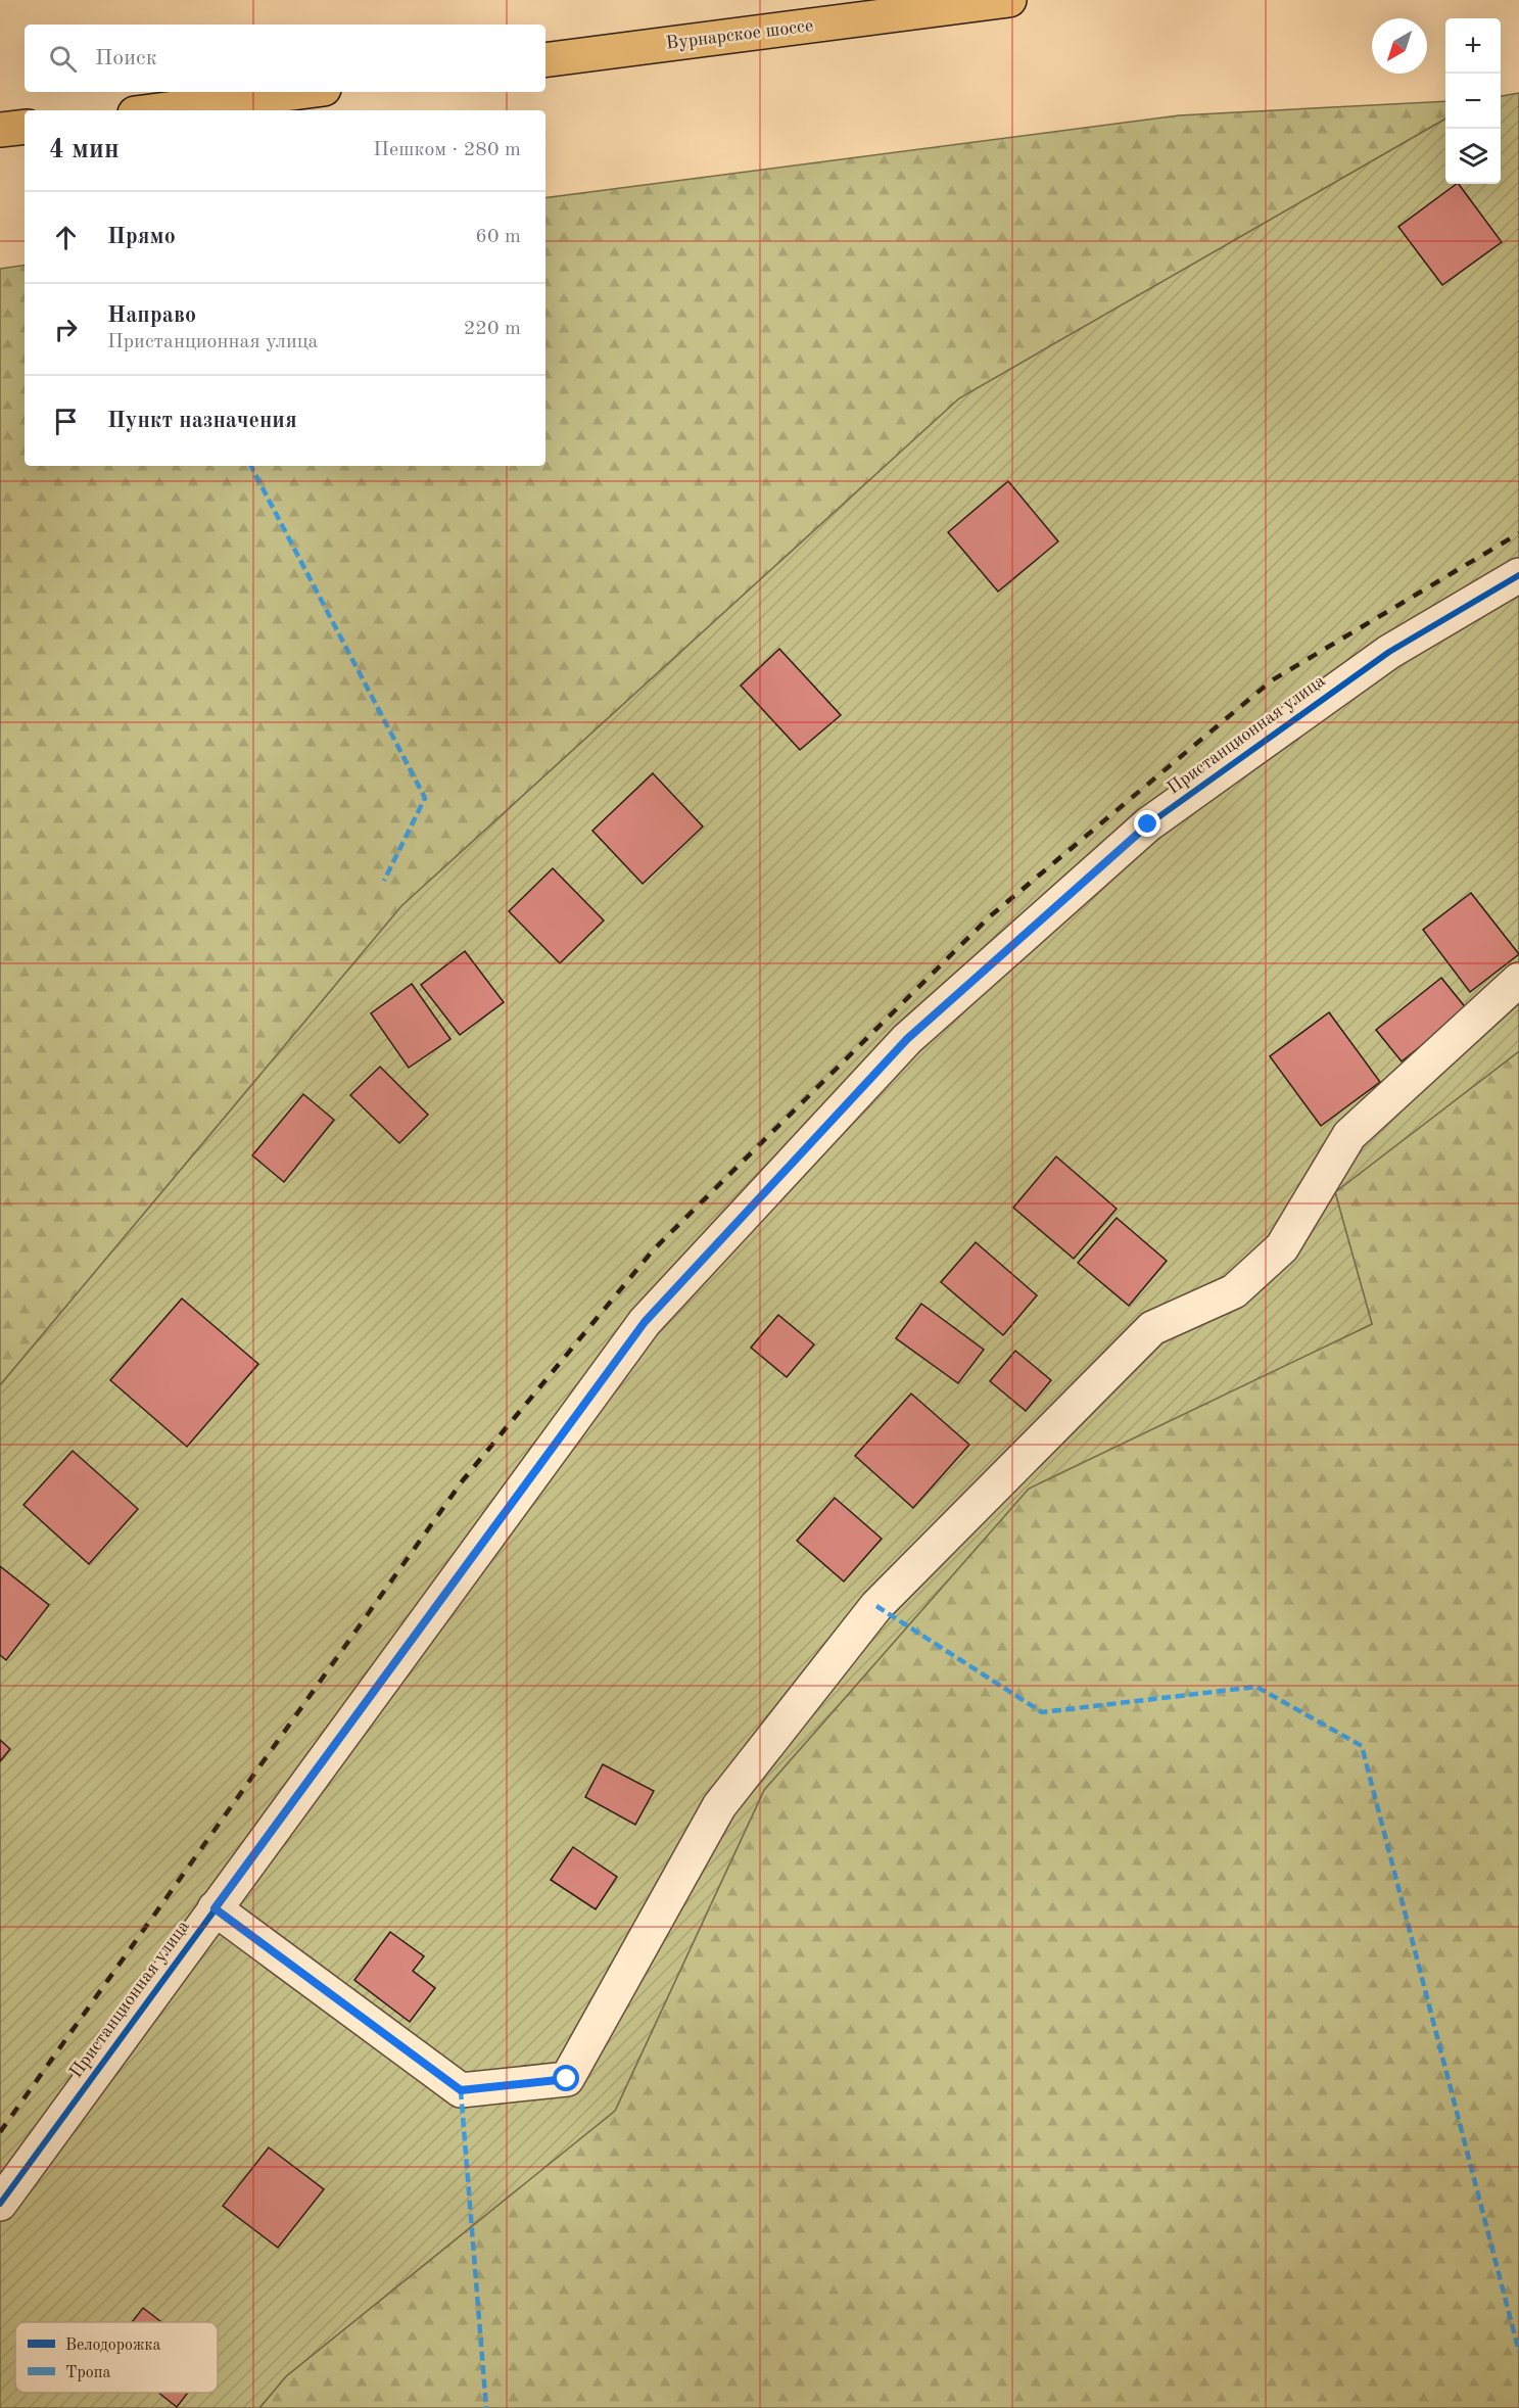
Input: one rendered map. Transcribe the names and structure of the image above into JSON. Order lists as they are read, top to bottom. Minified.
{"streets":{"main road":["Вурнарское шоссе"],"street":["Пристанционная улица"]},"legend":["Велодорожка","Тропа"],"north":"bottom left","page":{"map_buttons":["+","−"],"search":"Поиск","heading":["4 мин","Пешком · 280 m"],"list":[["Прямо","60 m"],["Направо","Пристанционная улица","220 m"],"Пункт назначения"]}}
